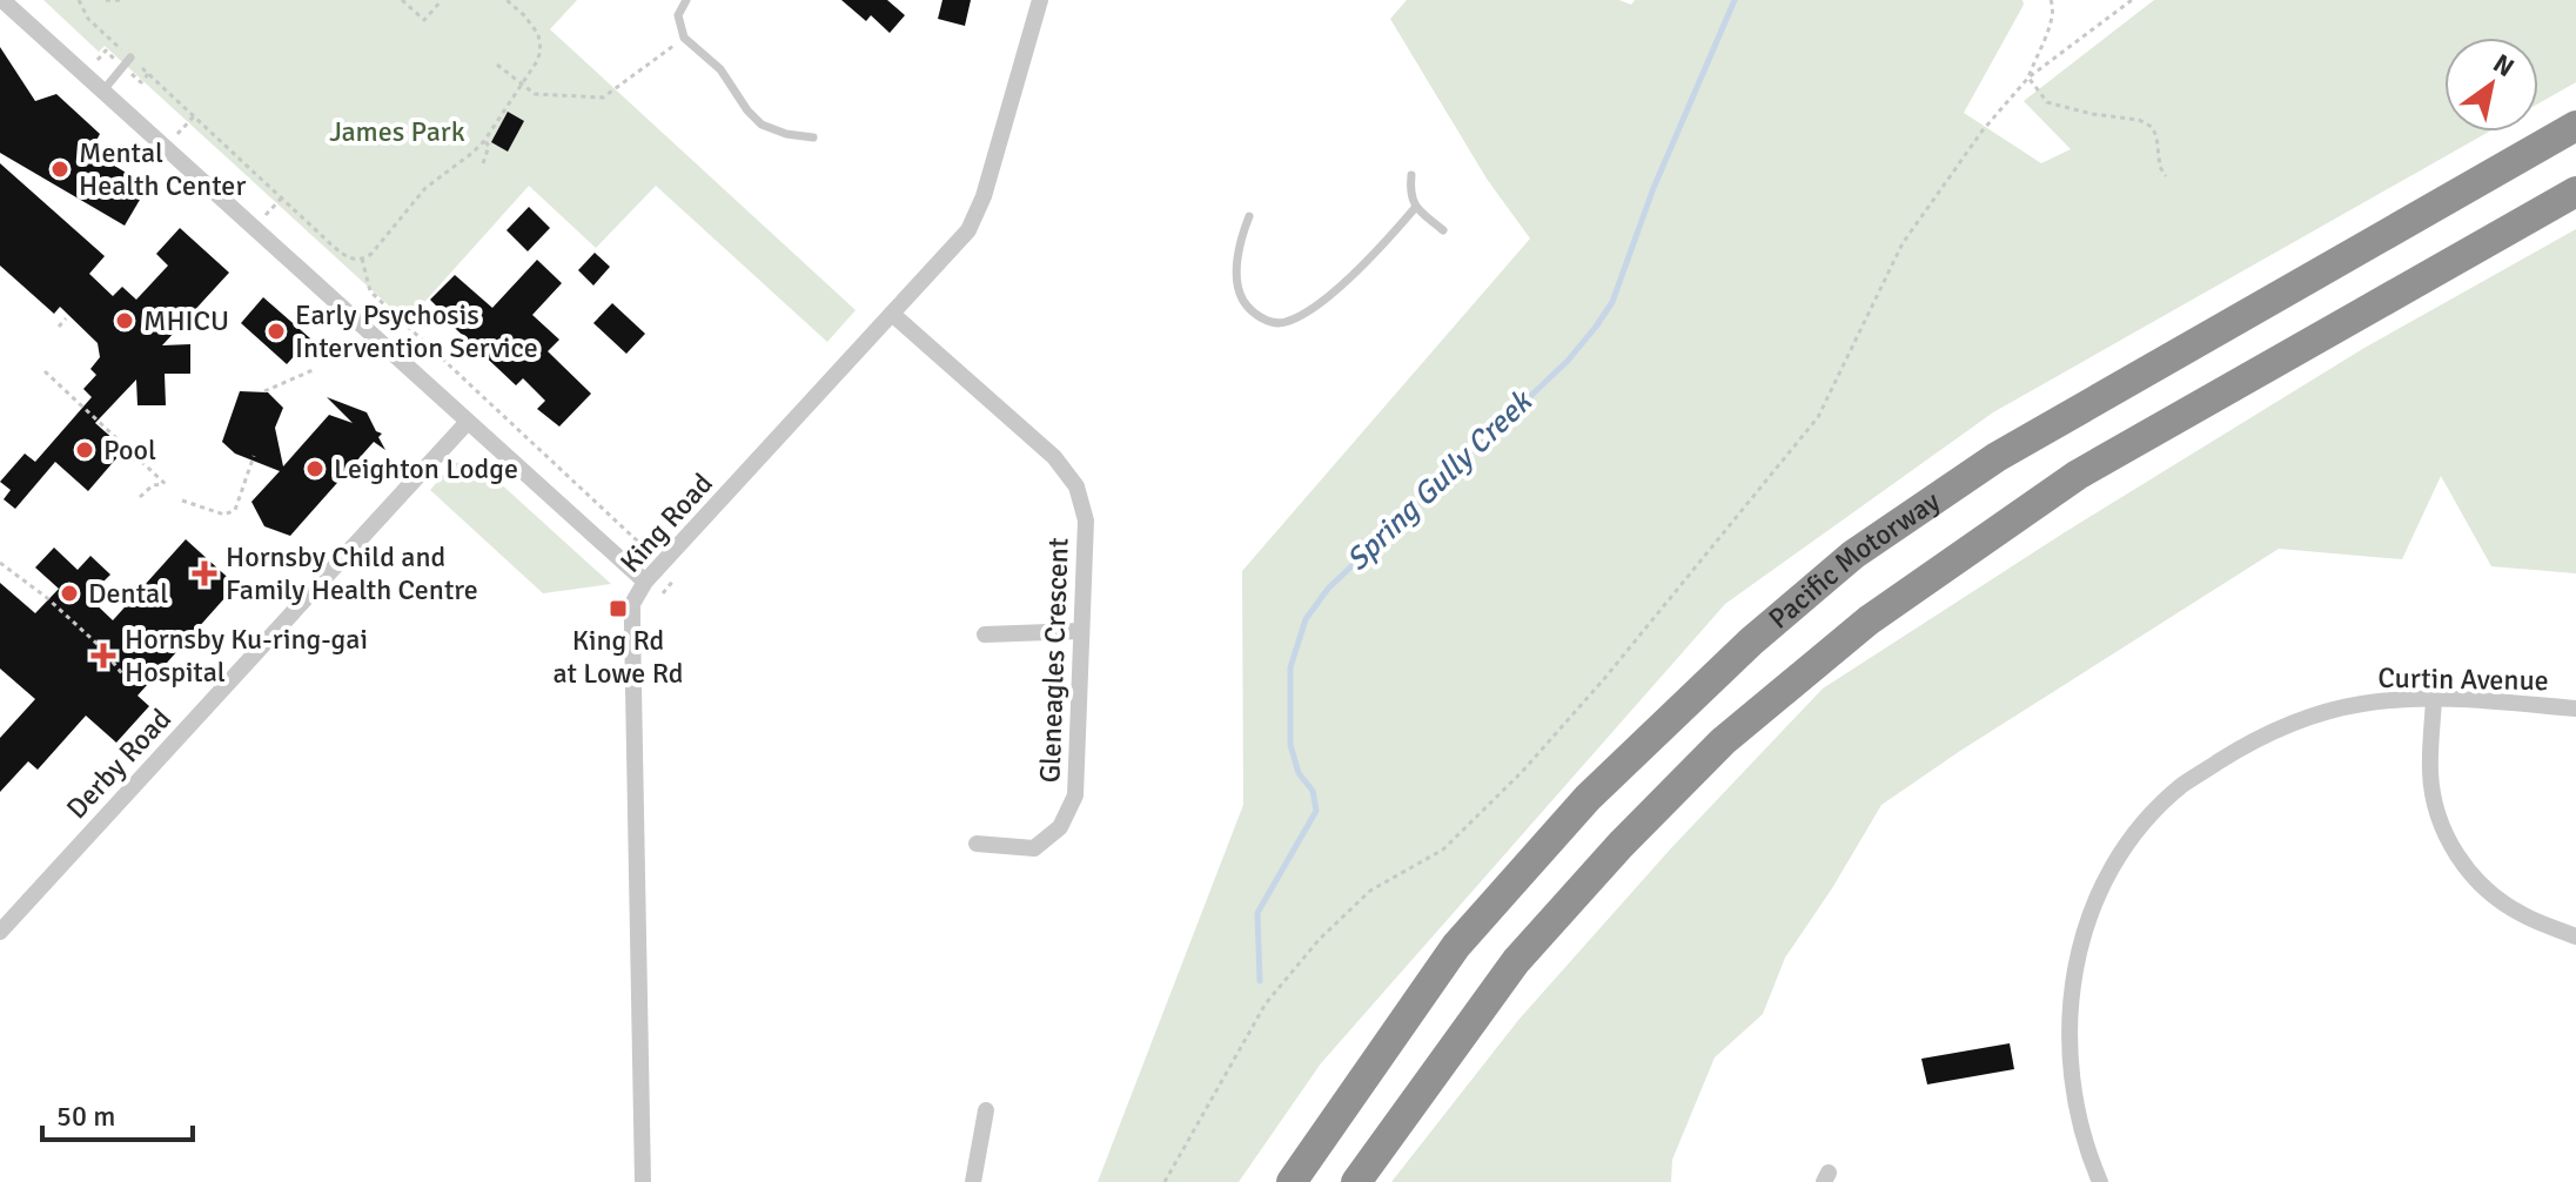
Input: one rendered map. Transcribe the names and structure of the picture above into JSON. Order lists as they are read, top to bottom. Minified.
{"streets":{"highway":["Pacific Motorway"],"street":["King Road","Gleneagles Crescent","Curtin Avenue","Derby Road"]},"crossings":[["King Road","Gleneagles Crescent"]],"water":["Spring Gully Creek"],"parks":["James Park"],"places":{"other":["Mental Health Center","MHICU","Early Psychosis Intervention Service","Pool","Leighton Lodge","Dental"],"health":["Hornsby Child and Family Health Centre","Hornsby Ku-ring-gai Hospital"],"transit":["King Rd at Lowe Rd"]},"scale_bar":"50 m","north":"top right"}
